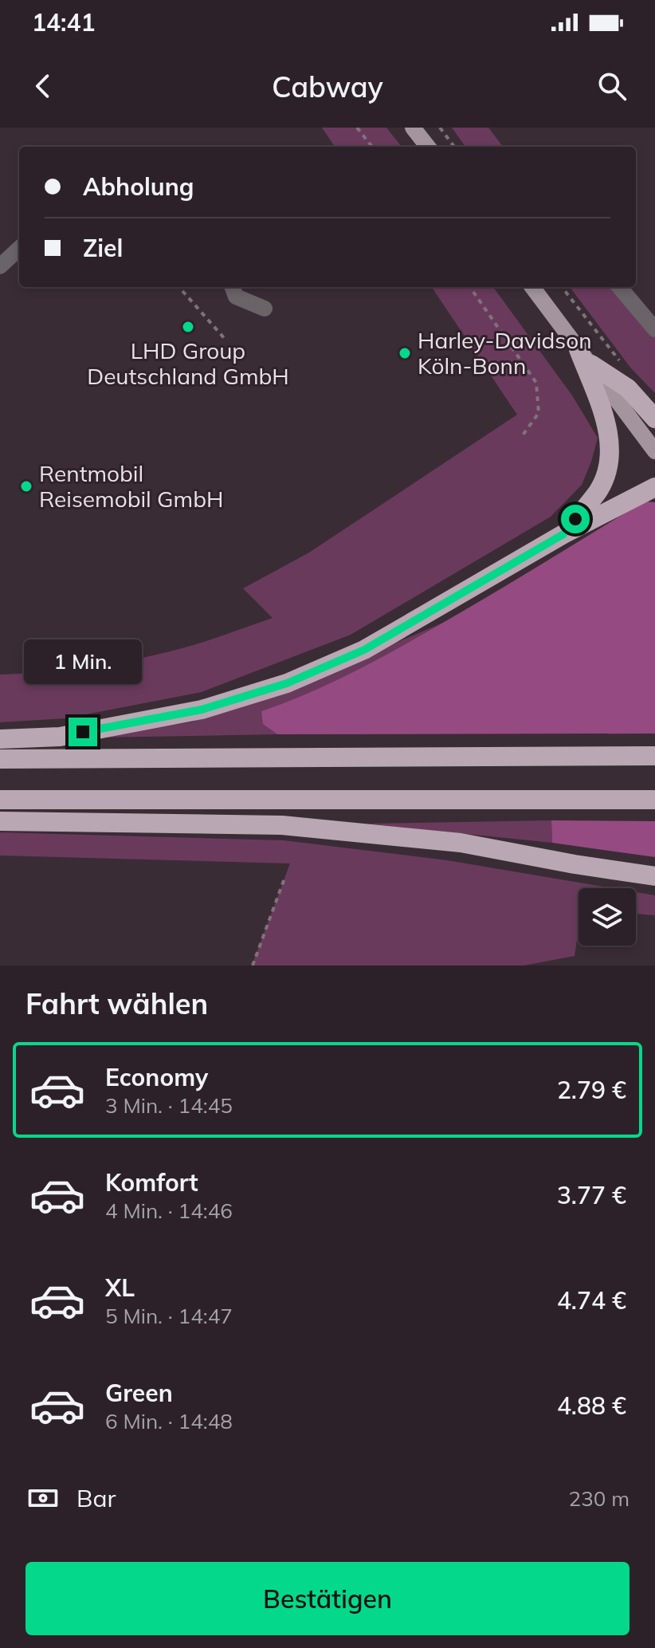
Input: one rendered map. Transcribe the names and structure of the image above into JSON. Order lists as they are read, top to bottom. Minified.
{"places":["LHD Group Deutschland GmbH","Harley-Davidson Köln-Bonn","Rentmobil Reisemobil GmbH"],"page":{"status":"14:41","header":"Cabway","banner":["Abholung","Ziel"],"bubble":"1 Min.","heading":"Fahrt wählen","list":[{"name":"Economy","note":"3 Min. · 14:45","value":"2.79 €"},{"name":"Komfort","note":"4 Min. · 14:46","value":"3.77 €"},{"name":"XL","note":"5 Min. · 14:47","value":"4.74 €"},{"name":"Green","note":"6 Min. · 14:48","value":"4.88 €"}],"pay":["Bar","230 m"],"buttons":"Bestätigen"}}
